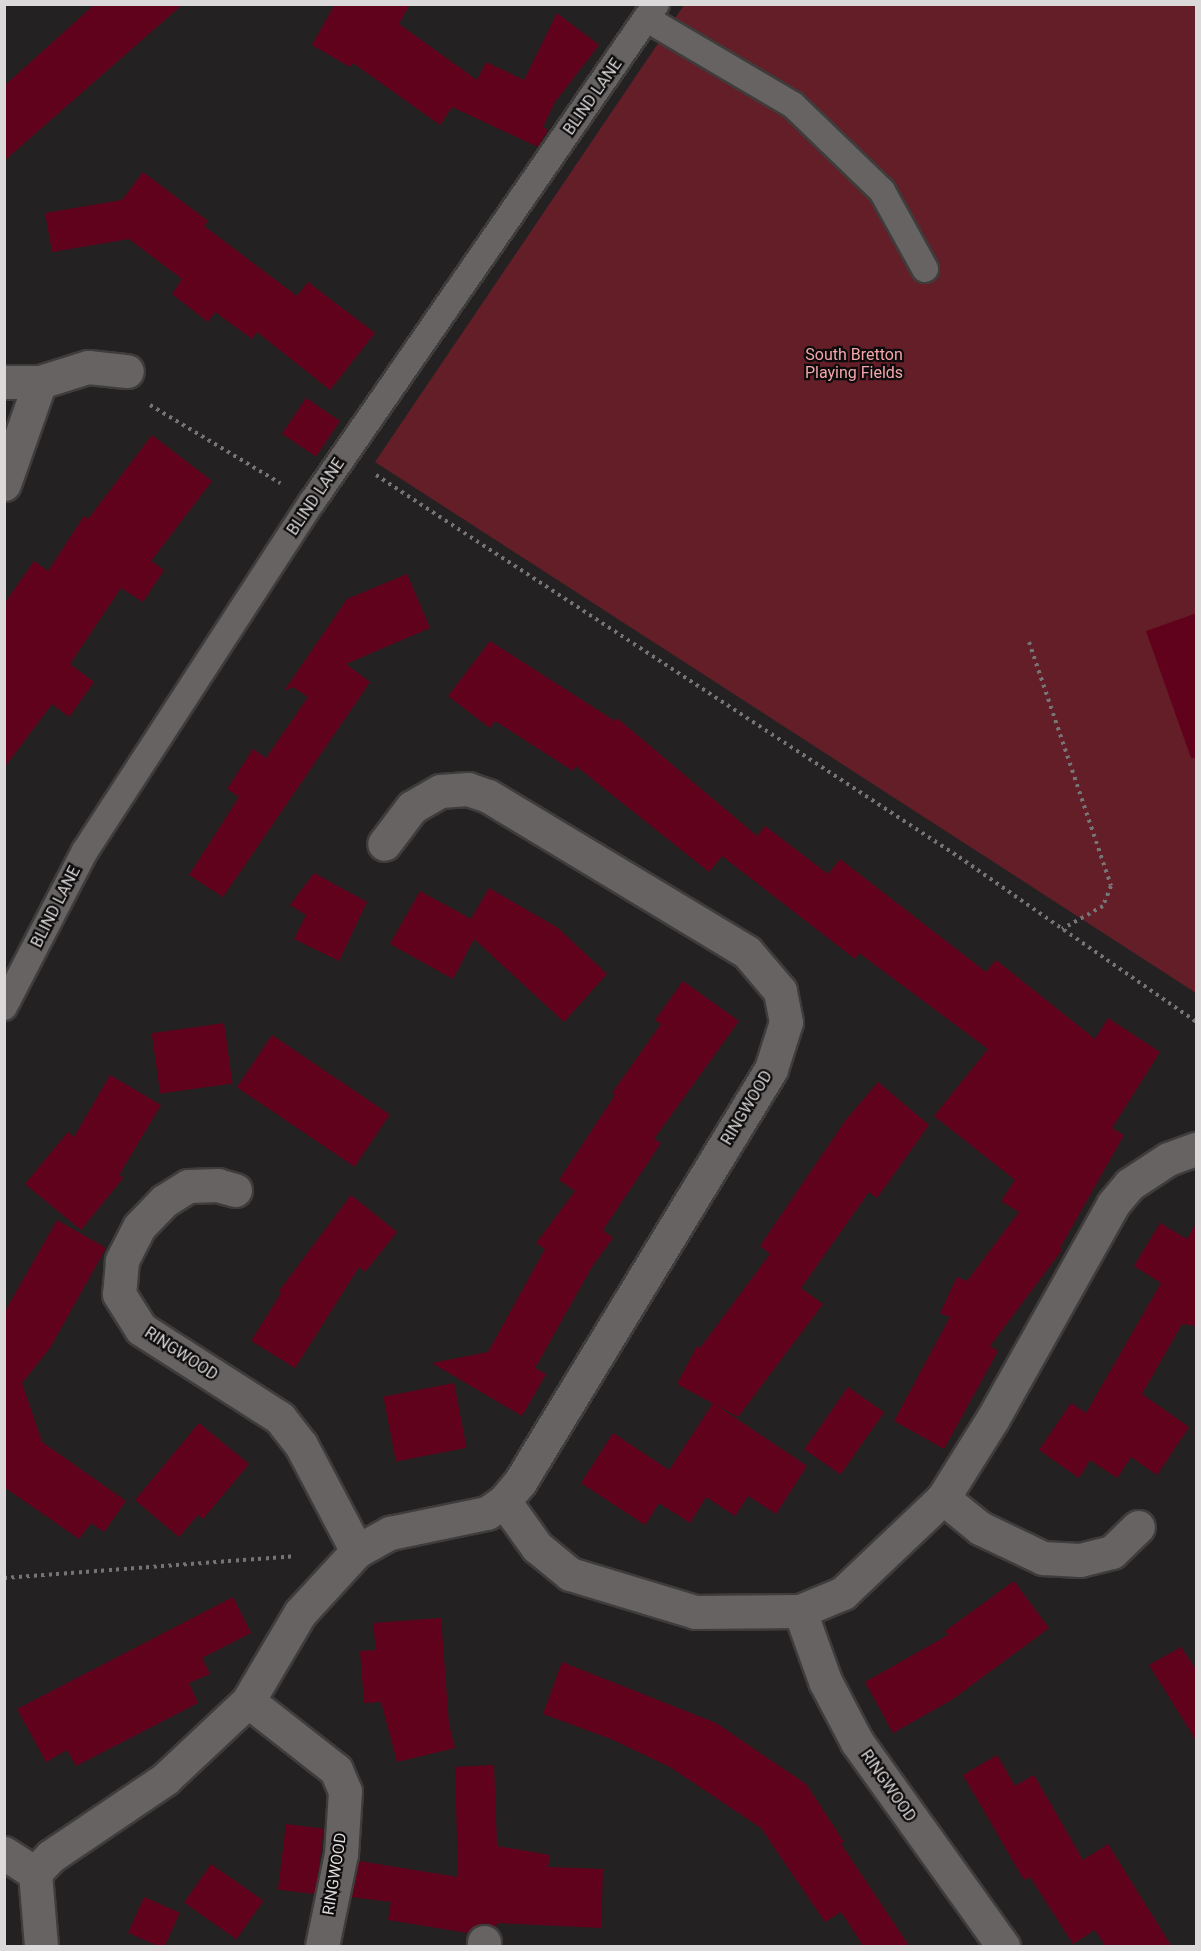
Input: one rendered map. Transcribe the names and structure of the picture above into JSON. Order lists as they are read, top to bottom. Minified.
{"streets":{"street":["RINGWOOD"],"lane":["BLIND LANE"]},"parks":["South Bretton Playing Fields"]}
